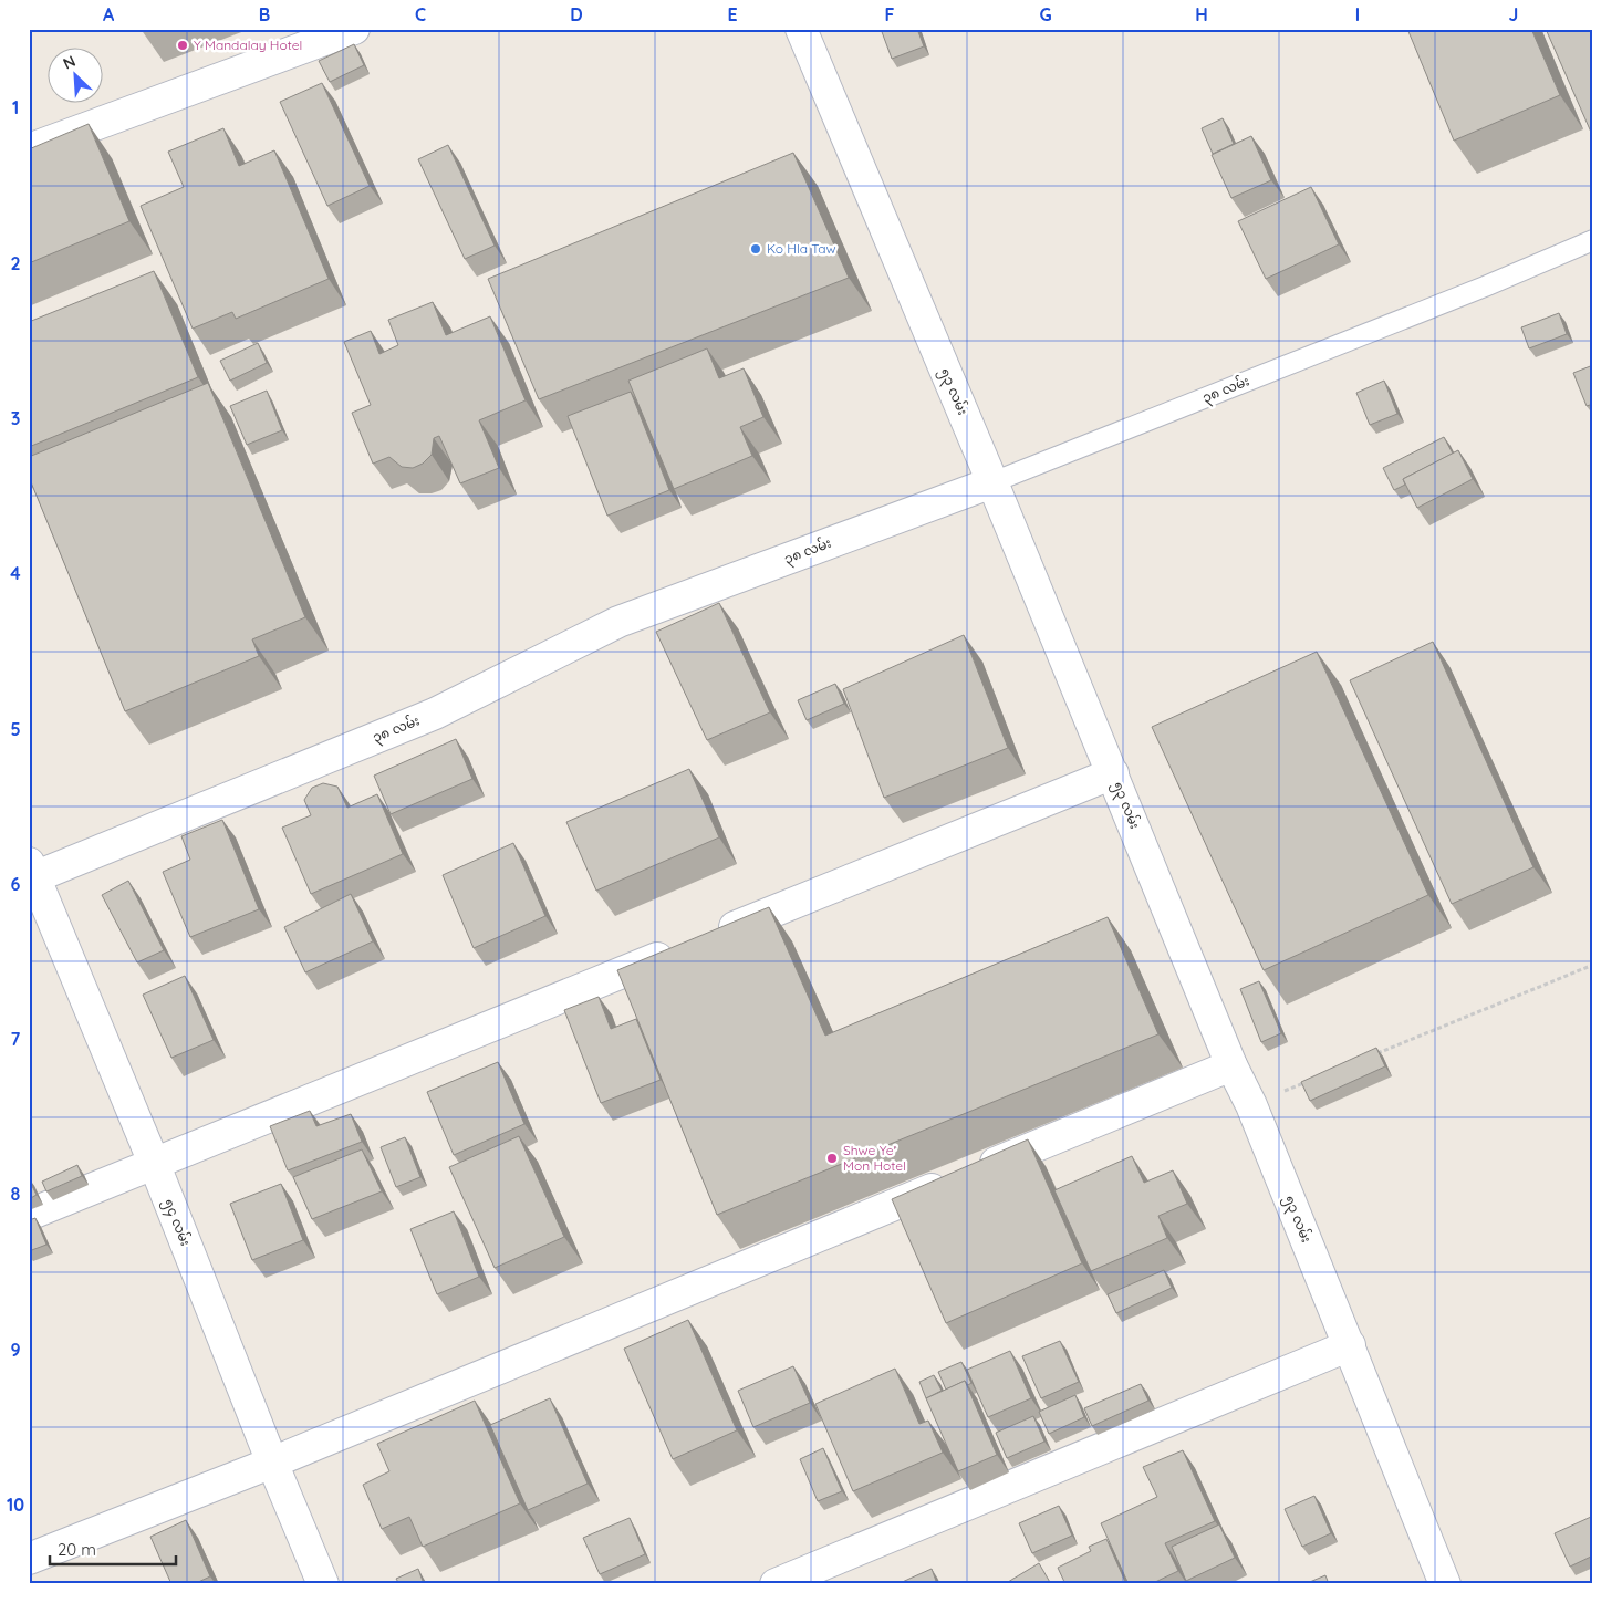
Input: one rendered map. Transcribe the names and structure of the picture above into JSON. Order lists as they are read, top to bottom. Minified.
{"streets":{"street":["၃၈ လမ်း","၅၃ လမ်း","၅၄ လမ်း"]},"crossings":[["၃၈ လမ်း","၅၃ လမ်း"],["၃၈ လမ်း","၅၄ လမ်း"]],"places":["Y Mandalay Hotel","Ko Hla Taw","Shwe Ye' Mon Hotel"],"scale_bar":"20 m","north":"top left","grid":{"columns":["A","B","C","D","E","F","G","H","I","J"],"rows":["1","2","3","4","5","6","7","8","9","10"]}}
